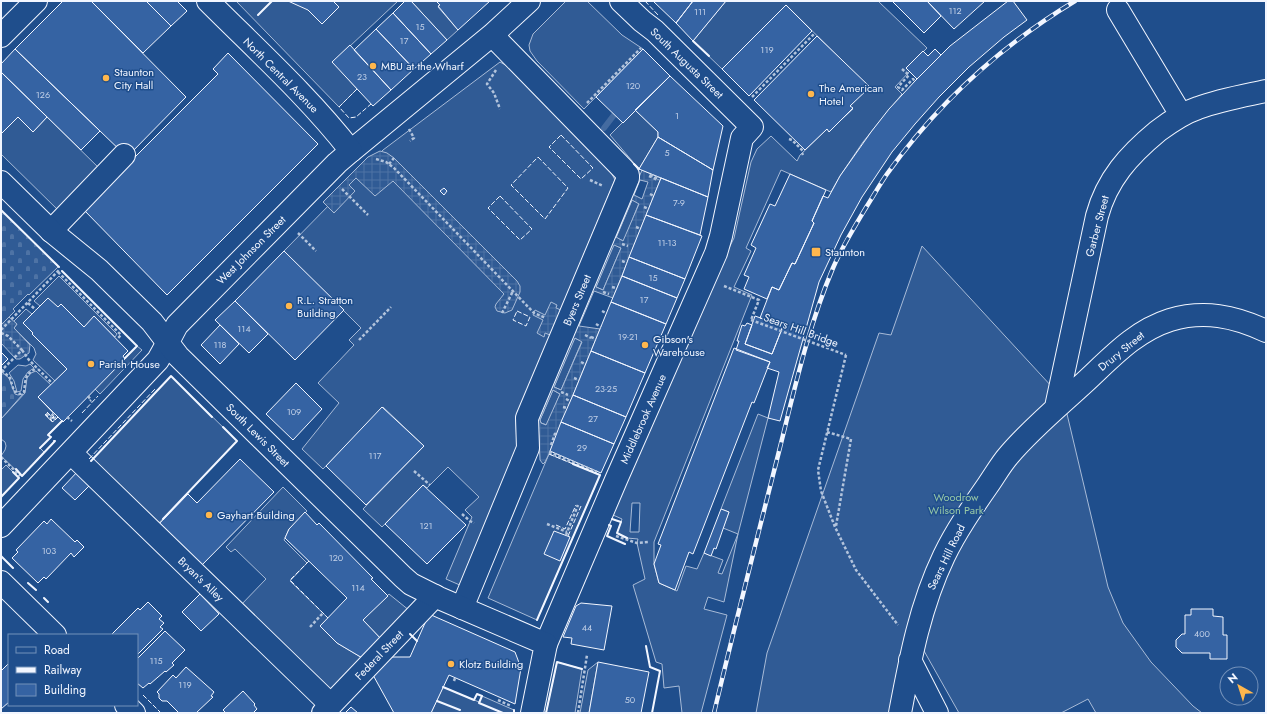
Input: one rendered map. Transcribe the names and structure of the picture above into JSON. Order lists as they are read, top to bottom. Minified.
{"streets":{"street":["South Augusta Street","North Central Avenue","Garber Street","West Johnson Street","Byers Street","Drury Street","Middlebrook Avenue","South Lewis Street","Sears Hill Road","Bryan's Alley","Federal Street"],"path":["Sears Hill Bridge"]},"crossings":[["South Augusta Street","Middlebrook Avenue"],["North Central Avenue","West Johnson Street"],["Garber Street","Drury Street"],["Garber Street","Sears Hill Road"],["West Johnson Street","Byers Street"],["West Johnson Street","South Lewis Street"],["West Johnson Street","Bryan's Alley"],["Byers Street","South Lewis Street"],["Drury Street","Sears Hill Road"],["Middlebrook Avenue","South Lewis Street"],["South Lewis Street","Federal Street"],["Bryan's Alley","Federal Street"]],"parks":["Woodrow Wilson Park"],"places":{"other":["MBU at the Wharf","Staunton City Hall","The American Hotel","R.L. Stratton Building","Gibson's Warehouse","Parish House","Gayhart Building","Klotz Building"],"transit":["Staunton"]},"house_numbers":["112","111","15","17","119","23","120","126","1","5","7-9","11-13","15","17","114","19-21","118","23-25","109","27","29","117","121","103","120","114","44","400","115","119","50"],"legend":["Road","Railway","Building"],"north":"top left"}
